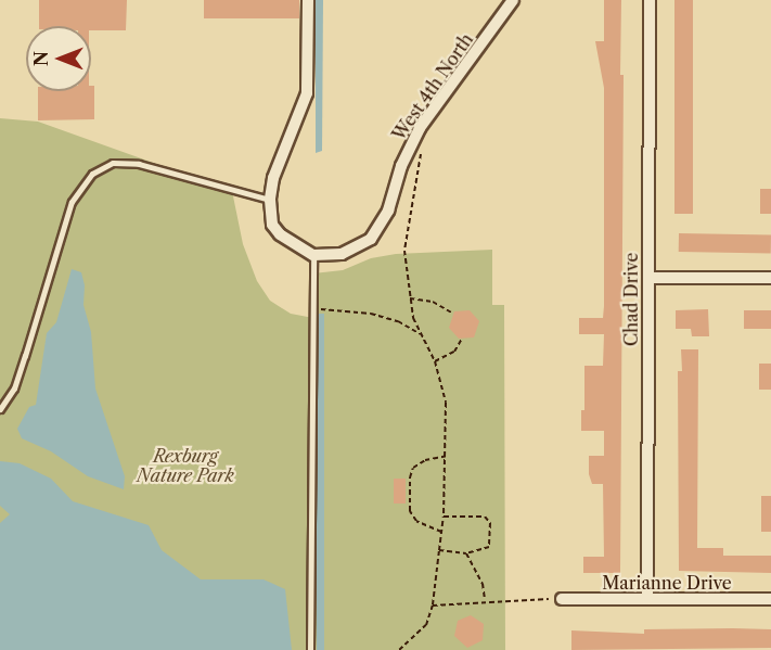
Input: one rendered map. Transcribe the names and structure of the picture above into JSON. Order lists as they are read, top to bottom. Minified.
{"streets":{"street":["West 4th North","Chad Drive","Marianne Drive"]},"crossings":[["Chad Drive","Marianne Drive"]],"parks":["Rexburg Nature Park"],"north":"left"}
